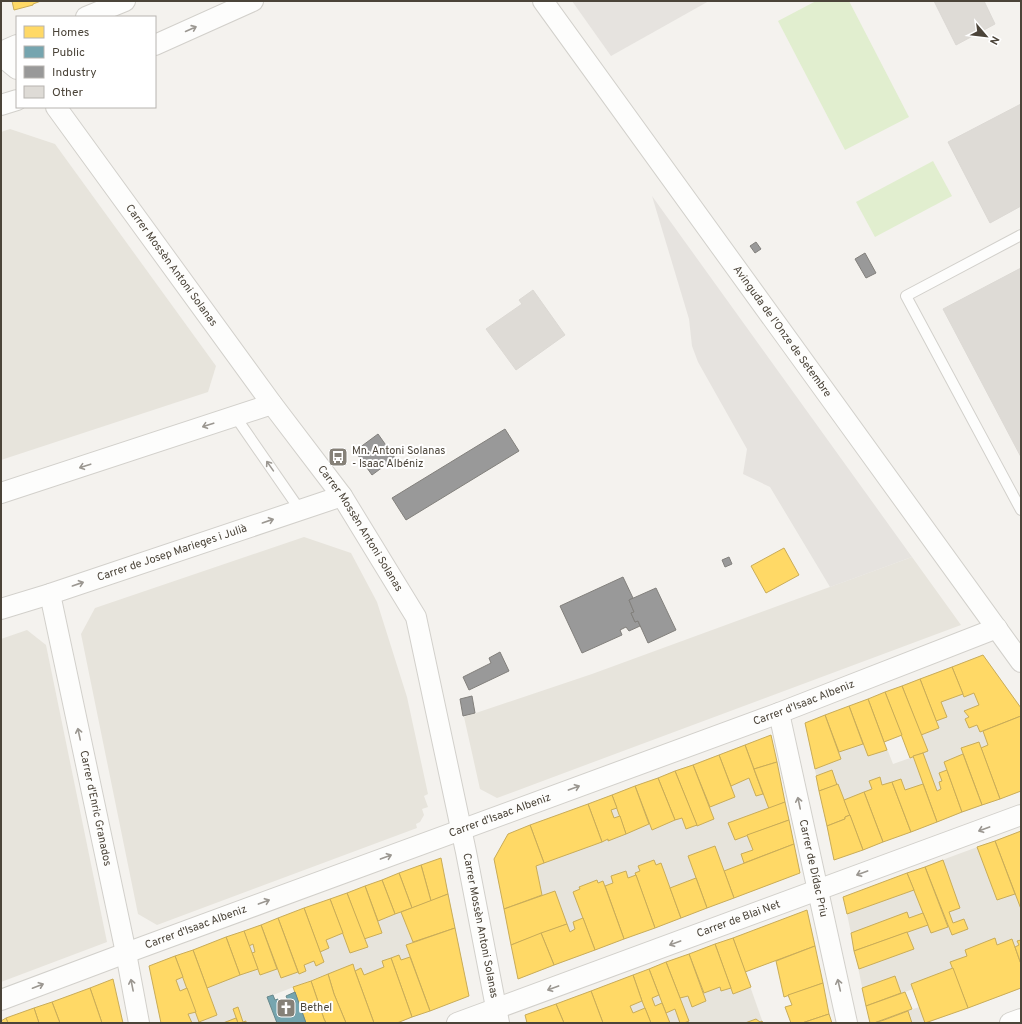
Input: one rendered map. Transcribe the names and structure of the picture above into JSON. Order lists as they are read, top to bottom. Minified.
{"streets":{"street":["Carrer Mossèn Antoni Solanas","Avinguda de l'Onze de Setembre","Carrer de Josep Marieges i Julià","Carrer d'Isaac Albeniz","Carrer d'Enric Granados","Carrer de Dídac Priu","Carrer de Blai Net"]},"crossings":[["Carrer Mossèn Antoni Solanas","Carrer de Josep Marieges i Julià"],["Carrer Mossèn Antoni Solanas","Carrer d'Isaac Albeniz"],["Carrer Mossèn Antoni Solanas","Carrer de Blai Net"],["Avinguda de l'Onze de Setembre","Carrer d'Isaac Albeniz"],["Carrer de Josep Marieges i Julià","Carrer d'Enric Granados"],["Carrer d'Isaac Albeniz","Carrer d'Enric Granados"],["Carrer d'Isaac Albeniz","Carrer de Dídac Priu"],["Carrer de Dídac Priu","Carrer de Blai Net"]],"one_way":["Carrer d'Isaac Albeniz","Carrer d'Enric Granados","Carrer de Dídac Priu","Carrer de Blai Net"],"places":{"bus stop":["Mn. Antoni Solanas - Isaac Albéniz"],"church":["Bethel"]},"legend":["Homes","Public","Industry","Other"],"north":"bottom right"}
